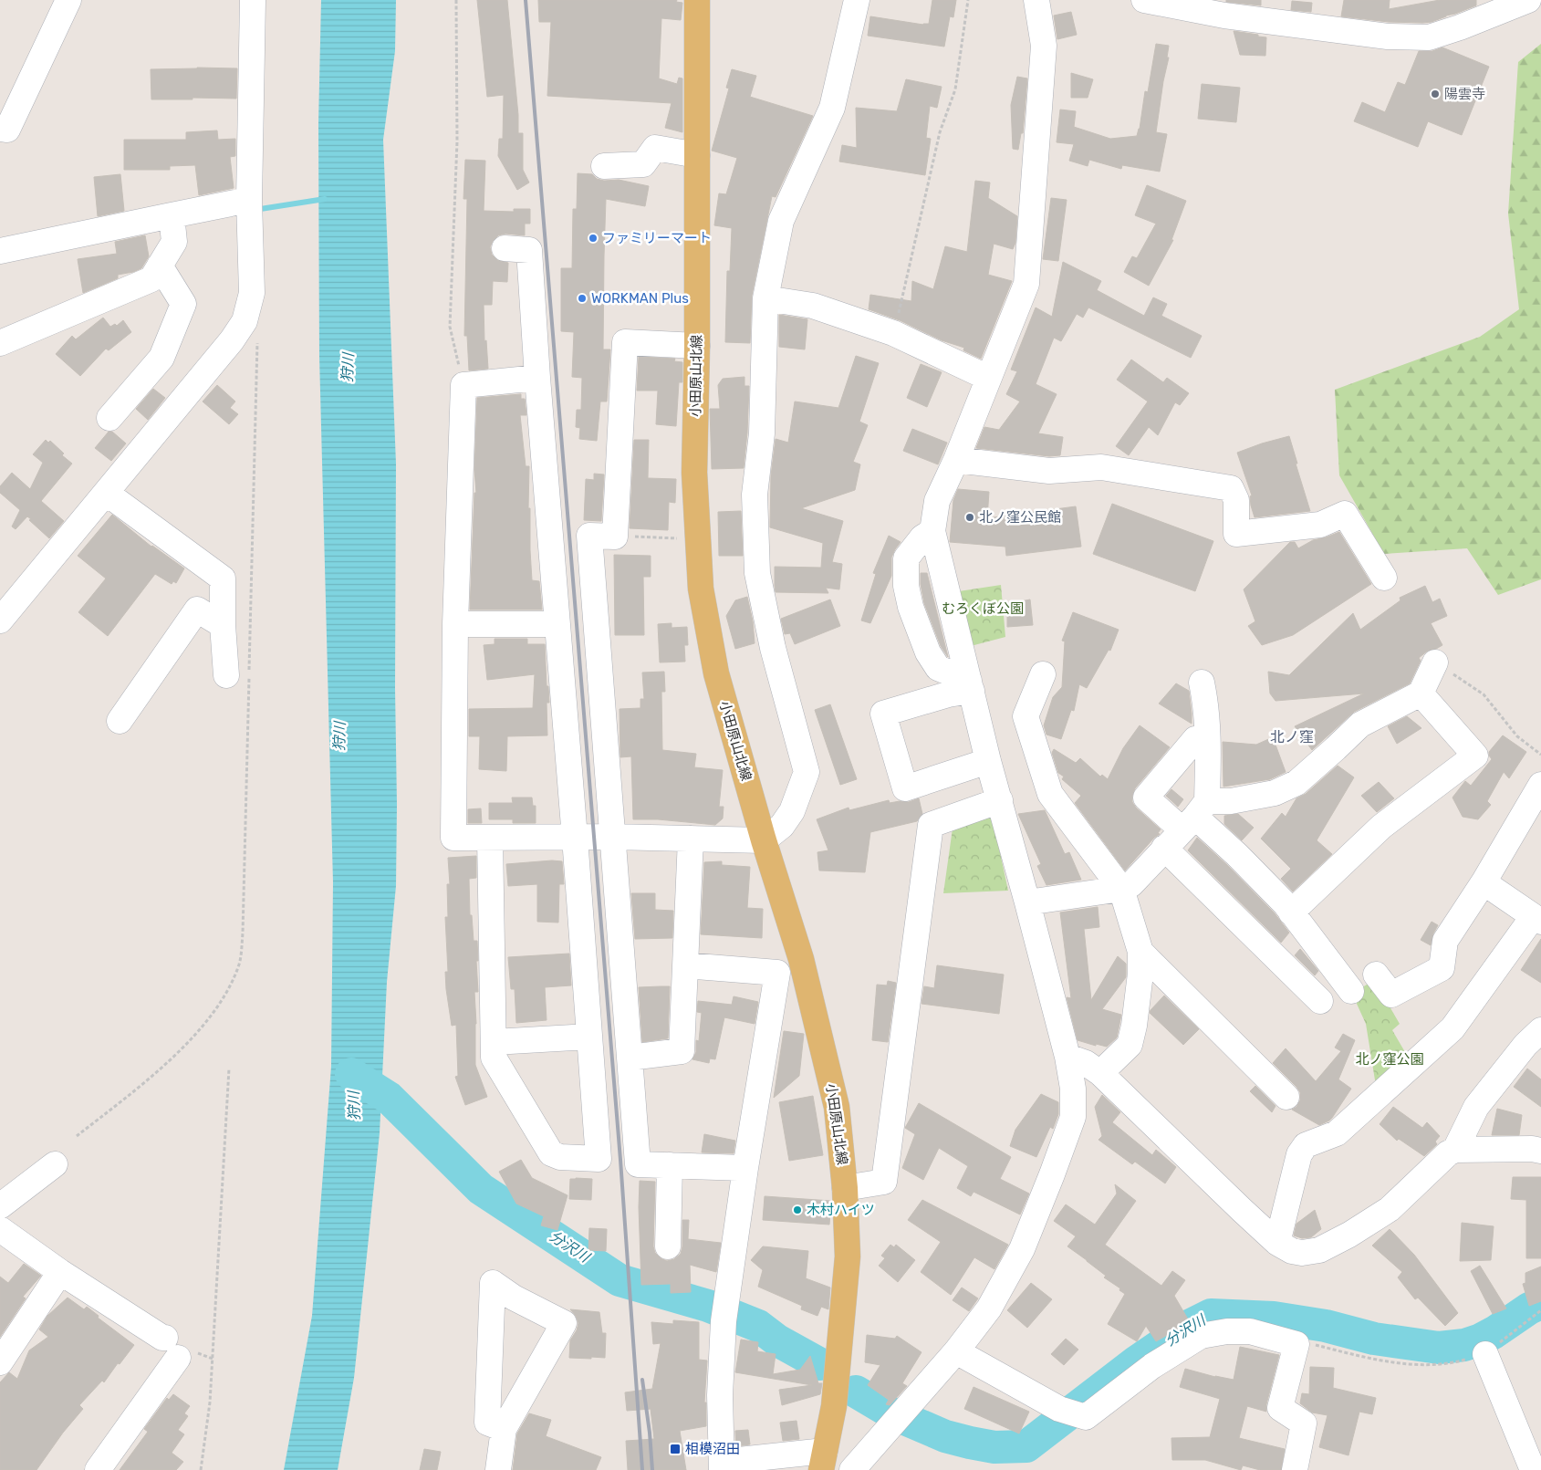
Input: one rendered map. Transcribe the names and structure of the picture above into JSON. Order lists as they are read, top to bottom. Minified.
{"streets":{"main road":["小田原山北線"]},"districts":["北ノ窪"],"water":["狩川","分沢川"],"parks":["むろくぼ公園","北ノ窪公園"],"places":{"other":["陽雲寺","ファミリーマート","WORKMAN Plus","北ノ窪公民館","木村ハイツ"],"transit":["相模沼田"]}}
